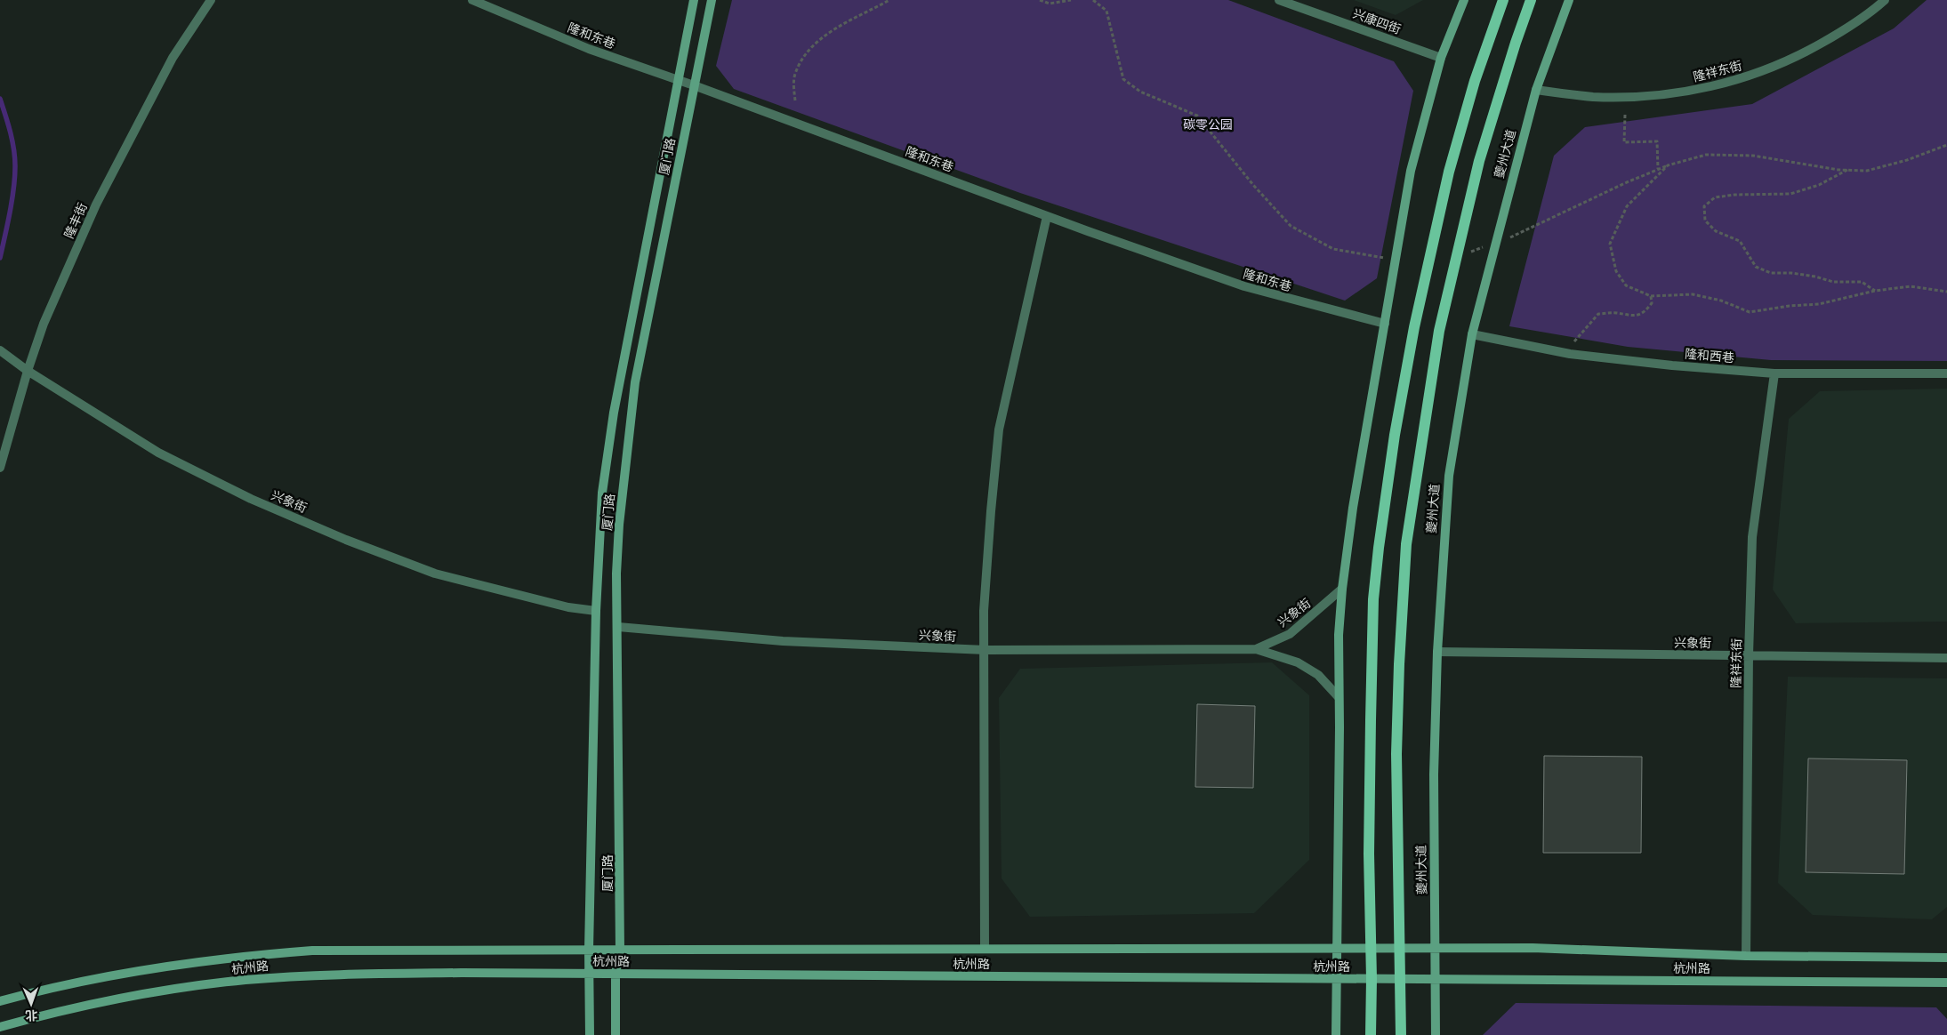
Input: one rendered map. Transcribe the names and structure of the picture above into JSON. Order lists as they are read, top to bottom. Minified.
{"streets":{"main road":["夔州大道","厦门路","杭州路"],"street":["兴康四街","隆和东巷","隆祥东街","隆丰街","隆和西巷","兴象街"]},"crossings":[["隆和东巷","厦门路"],["隆祥东街","夔州大道"],["隆祥东街","隆和西巷"],["隆祥东街","兴象街"],["隆祥东街","杭州路"],["夔州大道","隆和西巷"],["夔州大道","兴象街"],["夔州大道","杭州路"],["厦门路","兴象街"],["厦门路","杭州路"],["隆丰街","兴象街"]],"parks":["碳零公园"],"north":"bottom"}
